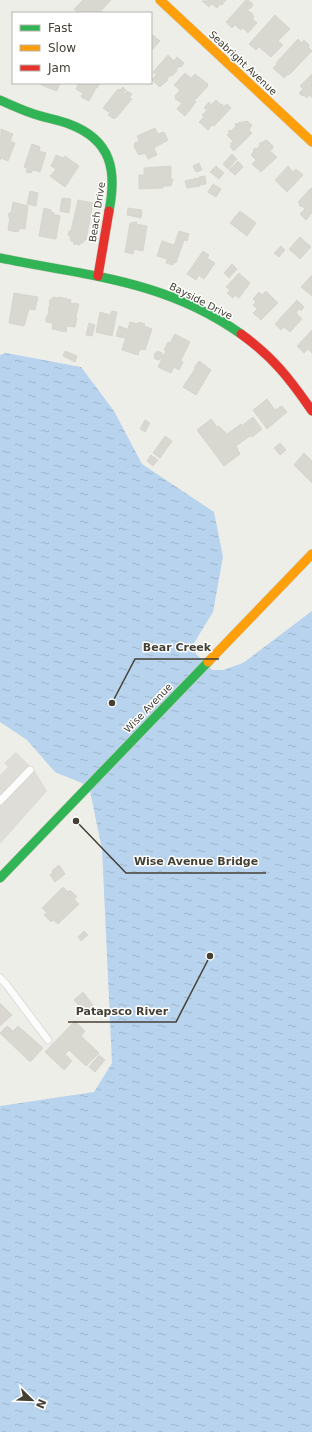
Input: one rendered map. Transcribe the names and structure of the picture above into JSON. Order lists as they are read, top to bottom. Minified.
{"streets":{"street":["Seabright Avenue","Beach Drive","Bayside Drive","Wise Avenue"]},"crossings":[["Beach Drive","Bayside Drive"]],"places":["Bear Creek","Wise Avenue Bridge","Patapsco River"],"legend":["Fast","Slow","Jam"],"north":"bottom right"}
